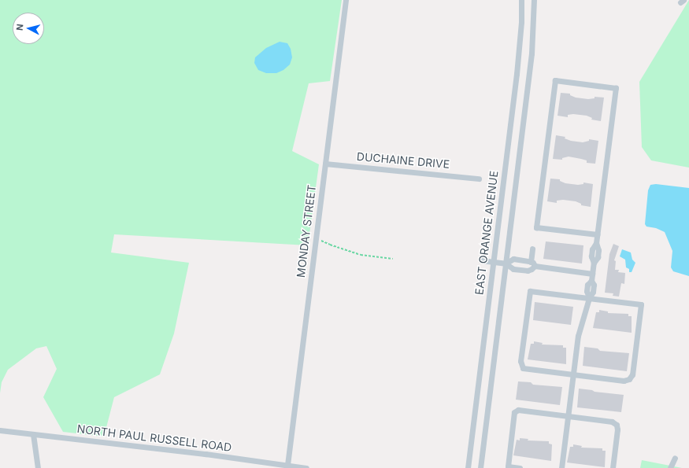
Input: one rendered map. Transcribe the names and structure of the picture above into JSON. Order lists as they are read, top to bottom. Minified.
{"streets":{"street":["DUCHAINE DRIVE","MONDAY STREET","EAST ORANGE AVENUE","NORTH PAUL RUSSELL ROAD"]},"crossings":[["DUCHAINE DRIVE","MONDAY STREET"],["MONDAY STREET","NORTH PAUL RUSSELL ROAD"]],"north":"left"}
